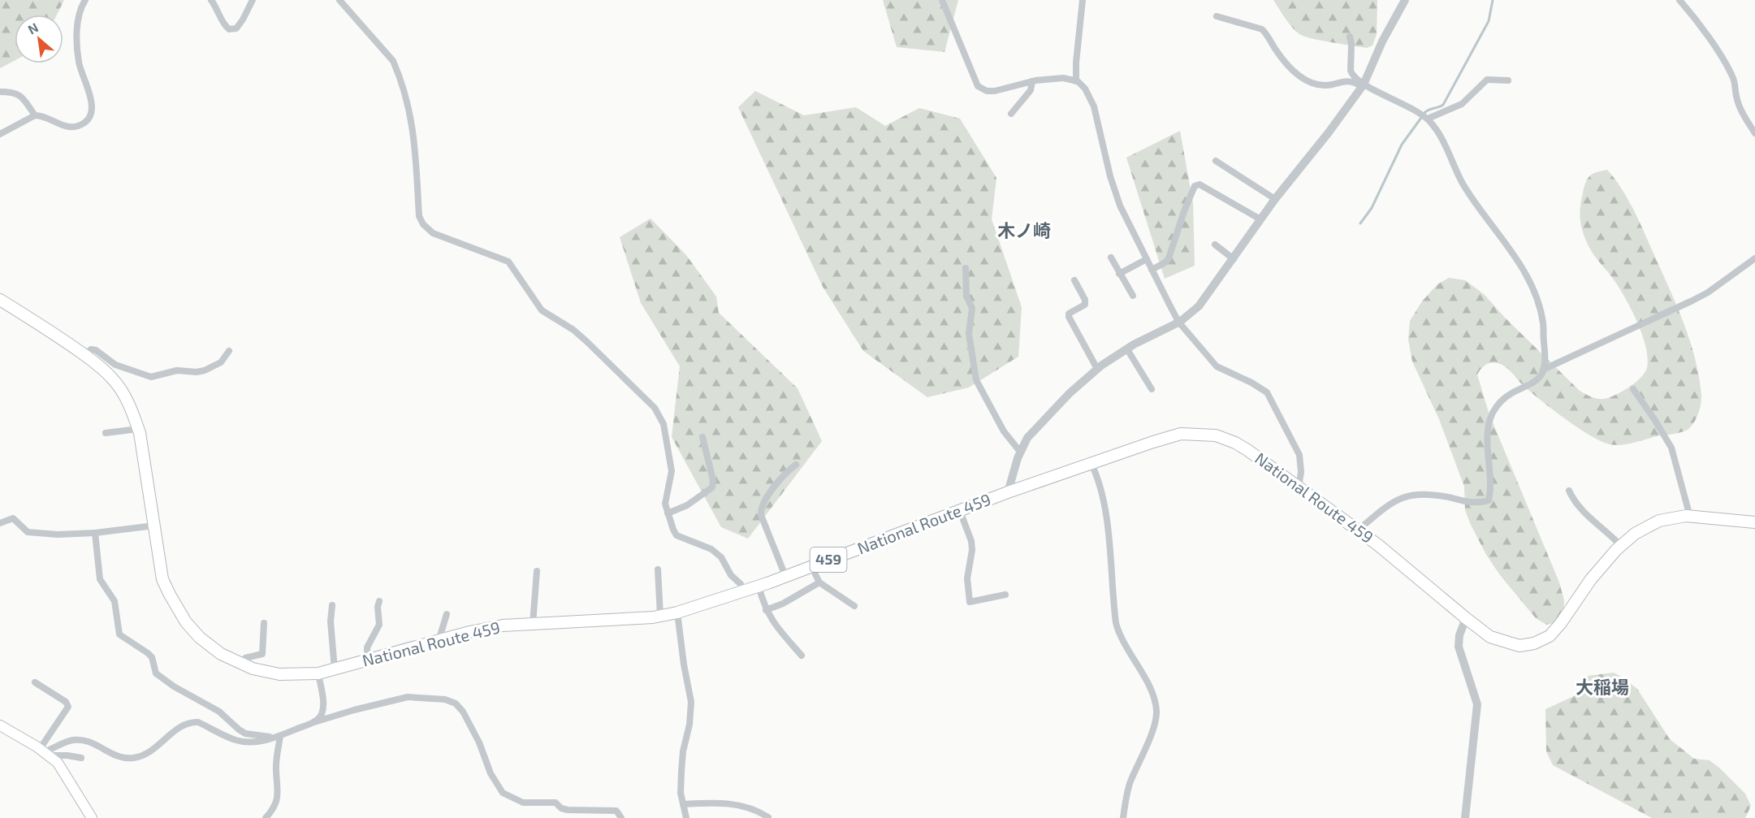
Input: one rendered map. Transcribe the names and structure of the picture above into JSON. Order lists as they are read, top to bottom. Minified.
{"streets":{"highway":["National Route 459","459"]},"districts":["木ノ崎","大稲場"],"north":"top left"}
